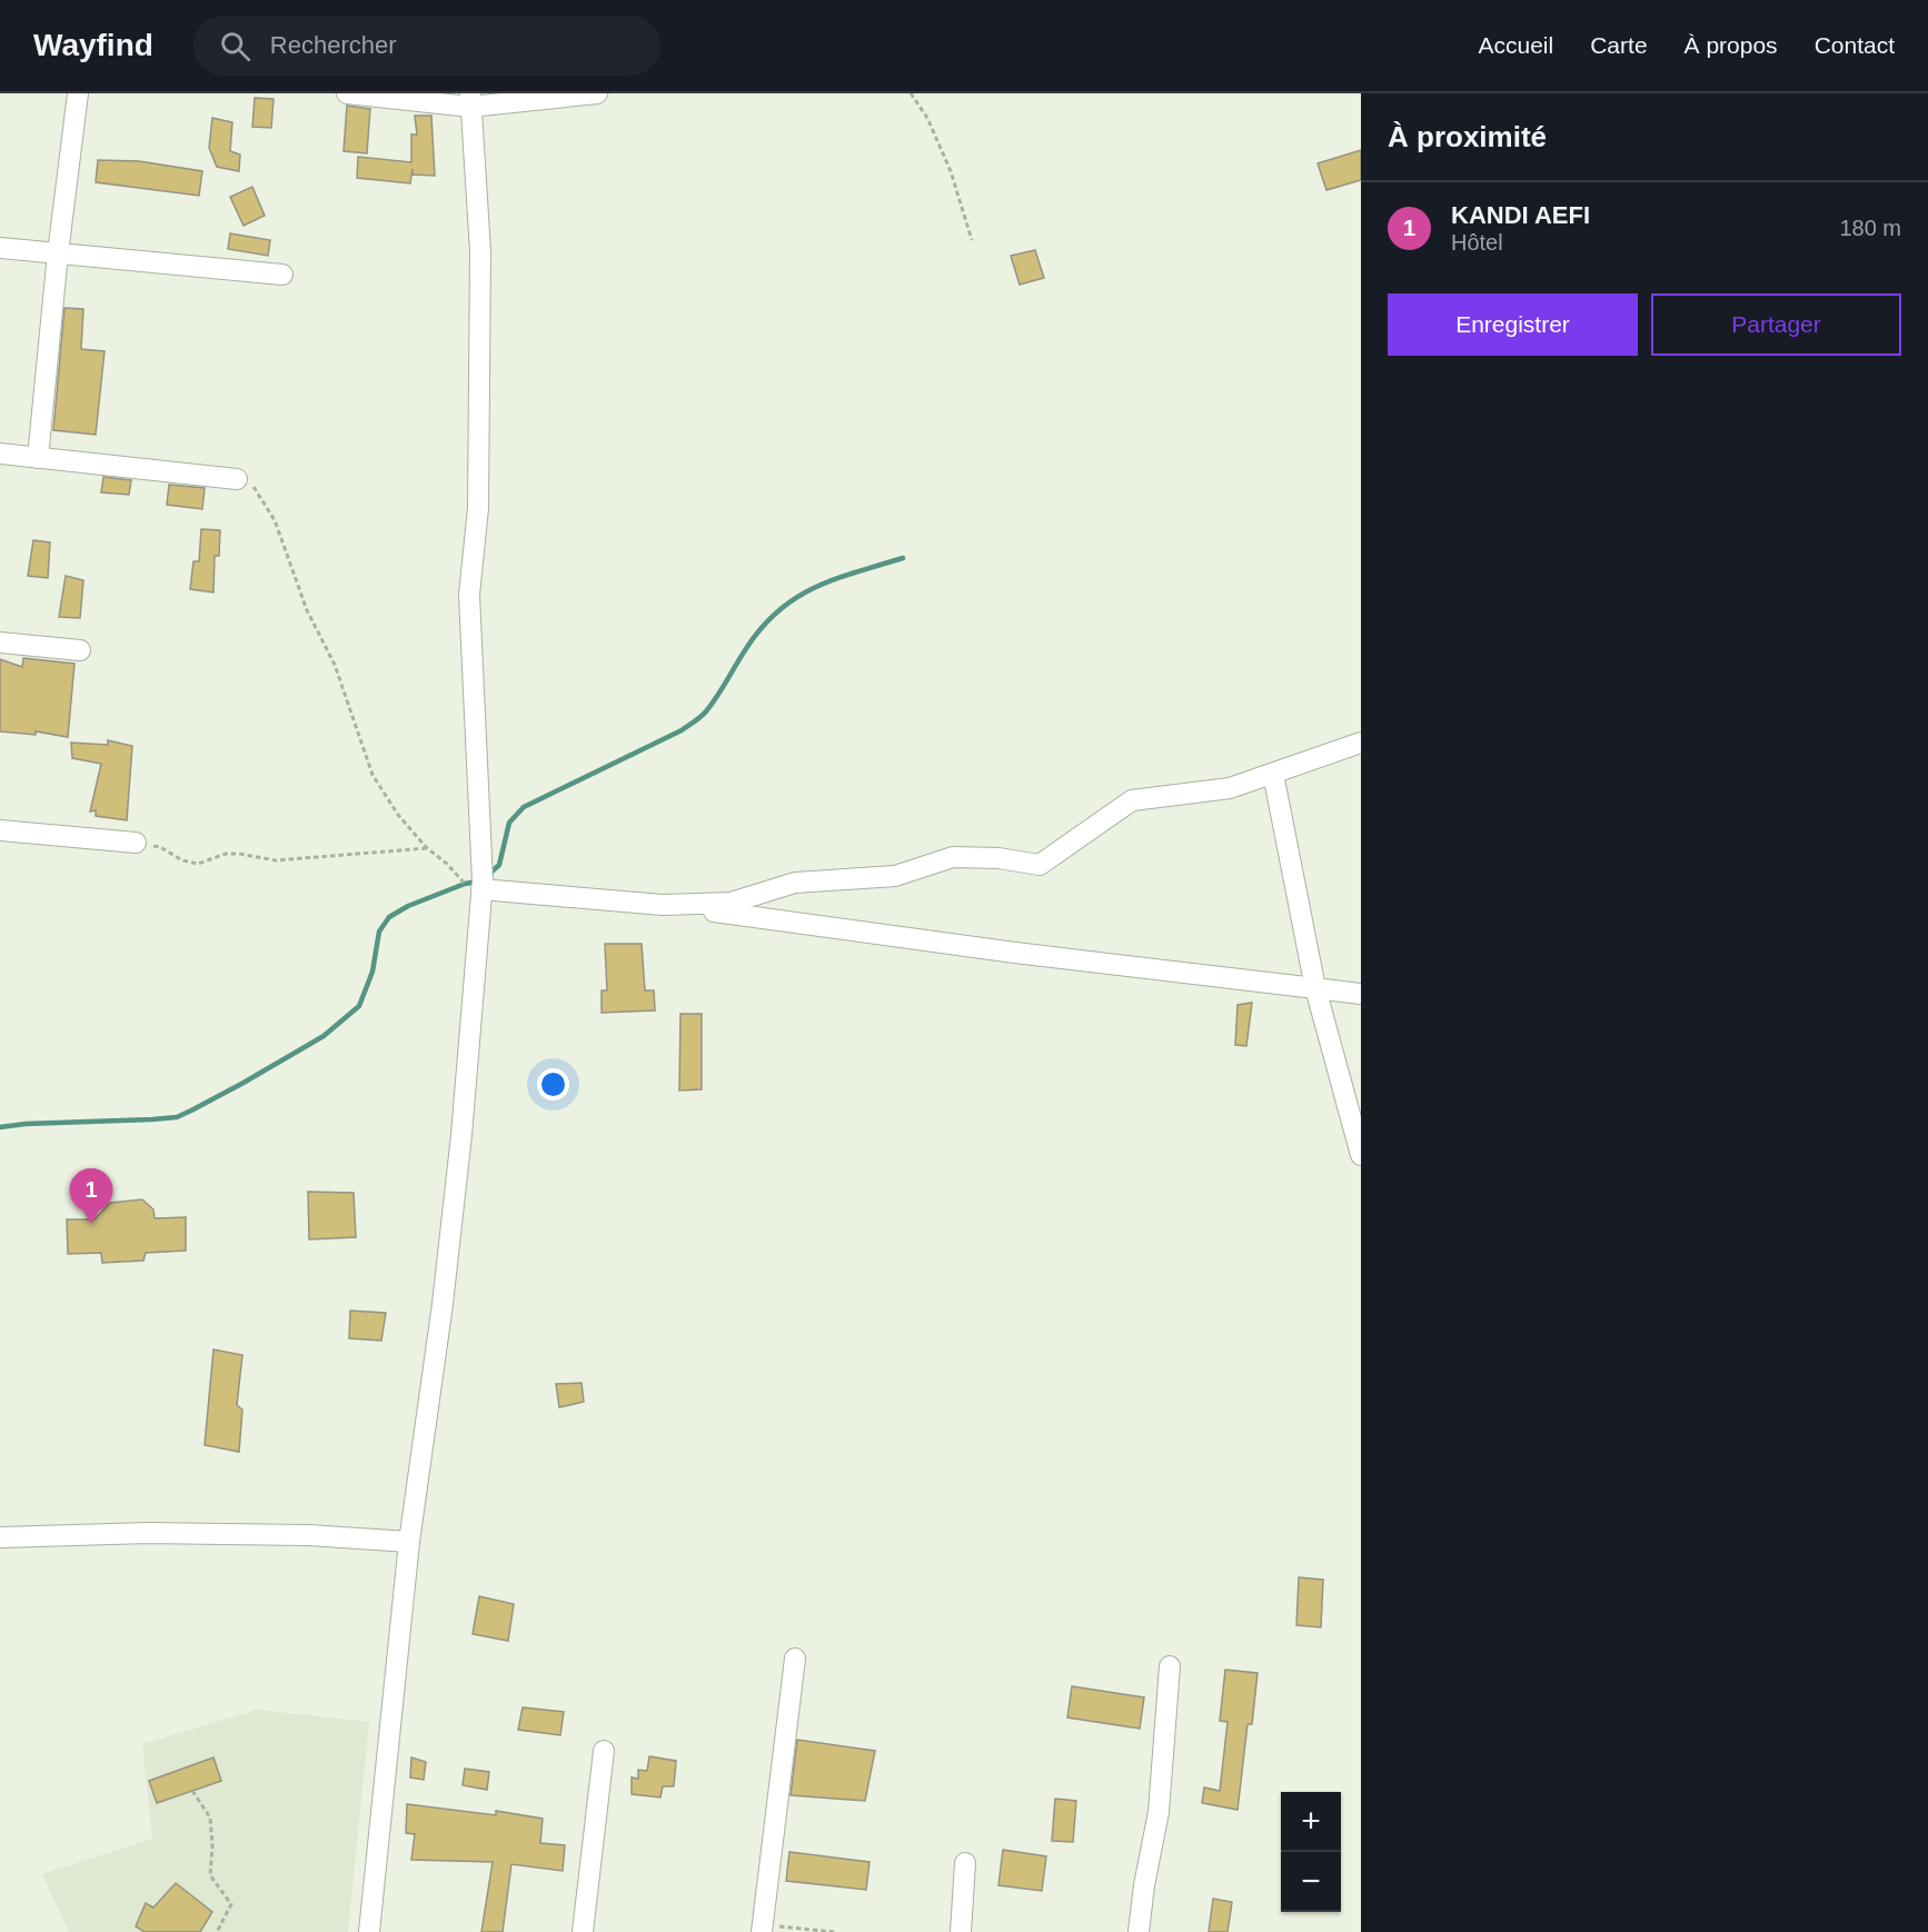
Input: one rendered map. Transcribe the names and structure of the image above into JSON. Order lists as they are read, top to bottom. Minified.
{"page":{"header":"Wayfind","search":"Rechercher","nav":["Accueil","Carte","À propos","Contact"],"heading":"À proximité","list":[{"mark":"1","name":"KANDI AEFI","note":"Hôtel","value":"180 m"}],"buttons":["Enregistrer","Partager"],"pins":"1","map_buttons":["+","−"]}}
